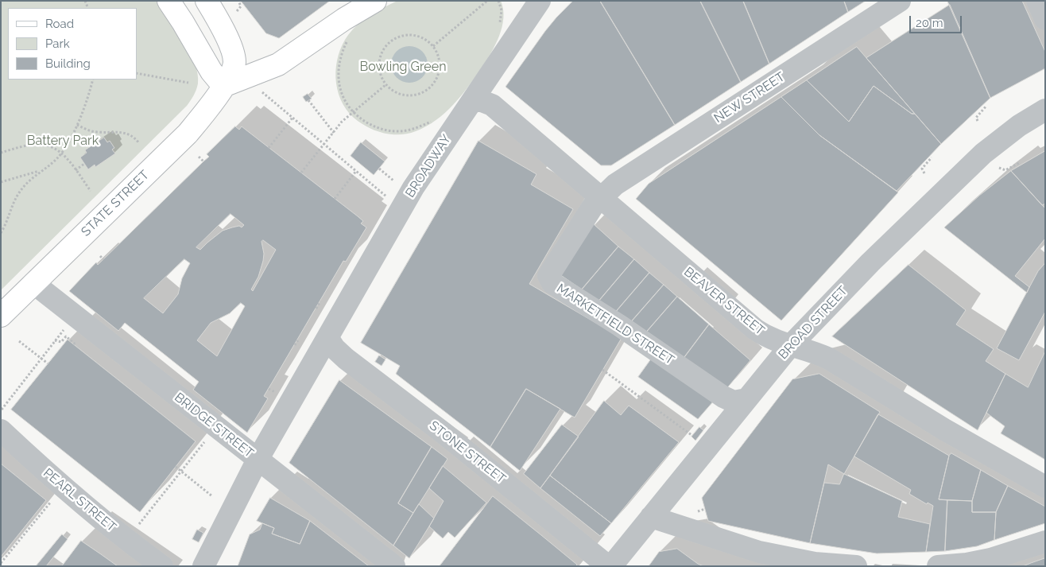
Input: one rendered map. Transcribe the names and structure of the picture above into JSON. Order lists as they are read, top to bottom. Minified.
{"streets":{"main road":["STATE STREET"],"street":["NEW STREET","BROADWAY","BEAVER STREET","BROAD STREET","MARKETFIELD STREET","BRIDGE STREET","STONE STREET","PEARL STREET"]},"crossings":[["NEW STREET","BEAVER STREET"],["NEW STREET","MARKETFIELD STREET"],["BROADWAY","BEAVER STREET"],["BROADWAY","BRIDGE STREET"],["BROADWAY","STONE STREET"],["STATE STREET","BRIDGE STREET"],["BEAVER STREET","BROAD STREET"],["BEAVER STREET","MARKETFIELD STREET"],["BROAD STREET","MARKETFIELD STREET"]],"parks":["Bowling Green","Battery Park"],"legend":["Road","Park","Building"],"scale_bar":"20 m"}
